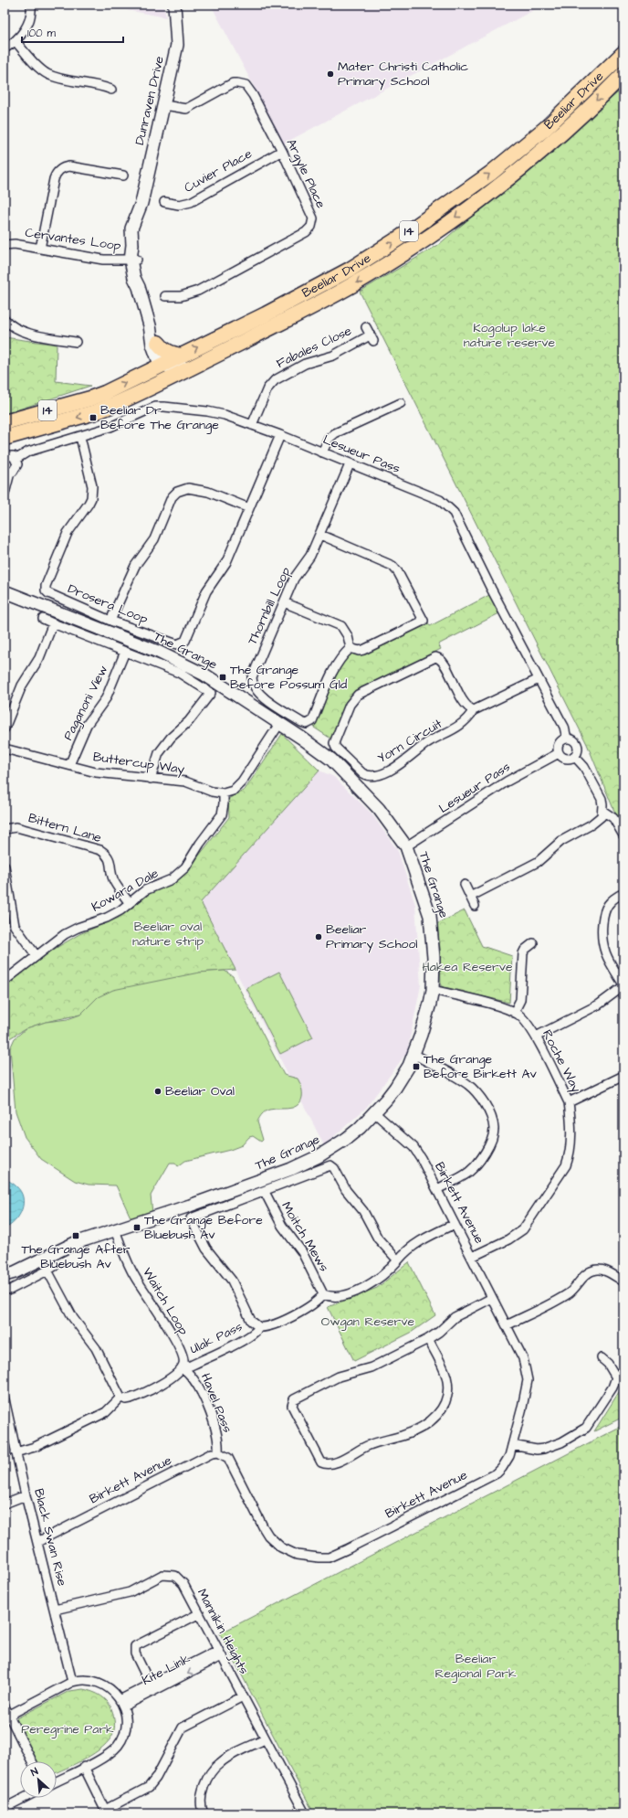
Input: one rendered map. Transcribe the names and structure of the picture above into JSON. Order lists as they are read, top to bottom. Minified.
{"streets":{"highway":["Beeliar Drive","14"],"street":["Dunraven Drive","Cuvier Place","Argyle Place","Cervantes Loop","Fabales Close","Lesueur Pass","Drosera Loop","Thornbill Loop","The Grange","Paganoni View","Yorn Circuit","Buttercup Way","Bittern Lane","Kowara Dale","Roche Way","Birkett Avenue","Moitch Mews","Waitch Loop","Ulak Pass","Havel Pass","Black Swan Rise","Mannikin Heights","Kite Link"]},"crossings":[["Dunraven Drive","Beeliar Drive"],["Dunraven Drive","Argyle Place"],["Dunraven Drive","Cervantes Loop"],["Cuvier Place","Argyle Place"],["Fabales Close","Lesueur Pass"],["Lesueur Pass","Drosera Loop"],["Lesueur Pass","Thornbill Loop"],["Lesueur Pass","The Grange"],["Lesueur Pass","Yorn Circuit"],["The Grange","Roche Way"],["The Grange","Birkett Avenue"],["The Grange","Waitch Loop"],["Paganoni View","Buttercup Way"],["Buttercup Way","Kowara Dale"],["Bittern Lane","Kowara Dale"],["Roche Way","Birkett Avenue"],["Birkett Avenue","Havel Pass"],["Birkett Avenue","Black Swan Rise"],["Waitch Loop","Ulak Pass"],["Waitch Loop","Havel Pass"],["Ulak Pass","Havel Pass"],["Black Swan Rise","Mannikin Heights"],["Mannikin Heights","Kite Link"]],"parks":["Kogolup lake nature reserve","Beeliar oval nature strip","Hakea Reserve","Owgan Reserve","Beeliar Regional Park","Peregrine Park"],"places":{"other":["Mater Christi Catholic Primary School","Beeliar Primary School","Beeliar Oval"],"transit":["Beeliar Dr Before The Grange","The Grange Before Possum Gld","The Grange Before Birkett Av","The Grange Before Bluebush Av","The Grange After Bluebush Av"]},"scale_bar":"100 m","north":"top left"}
